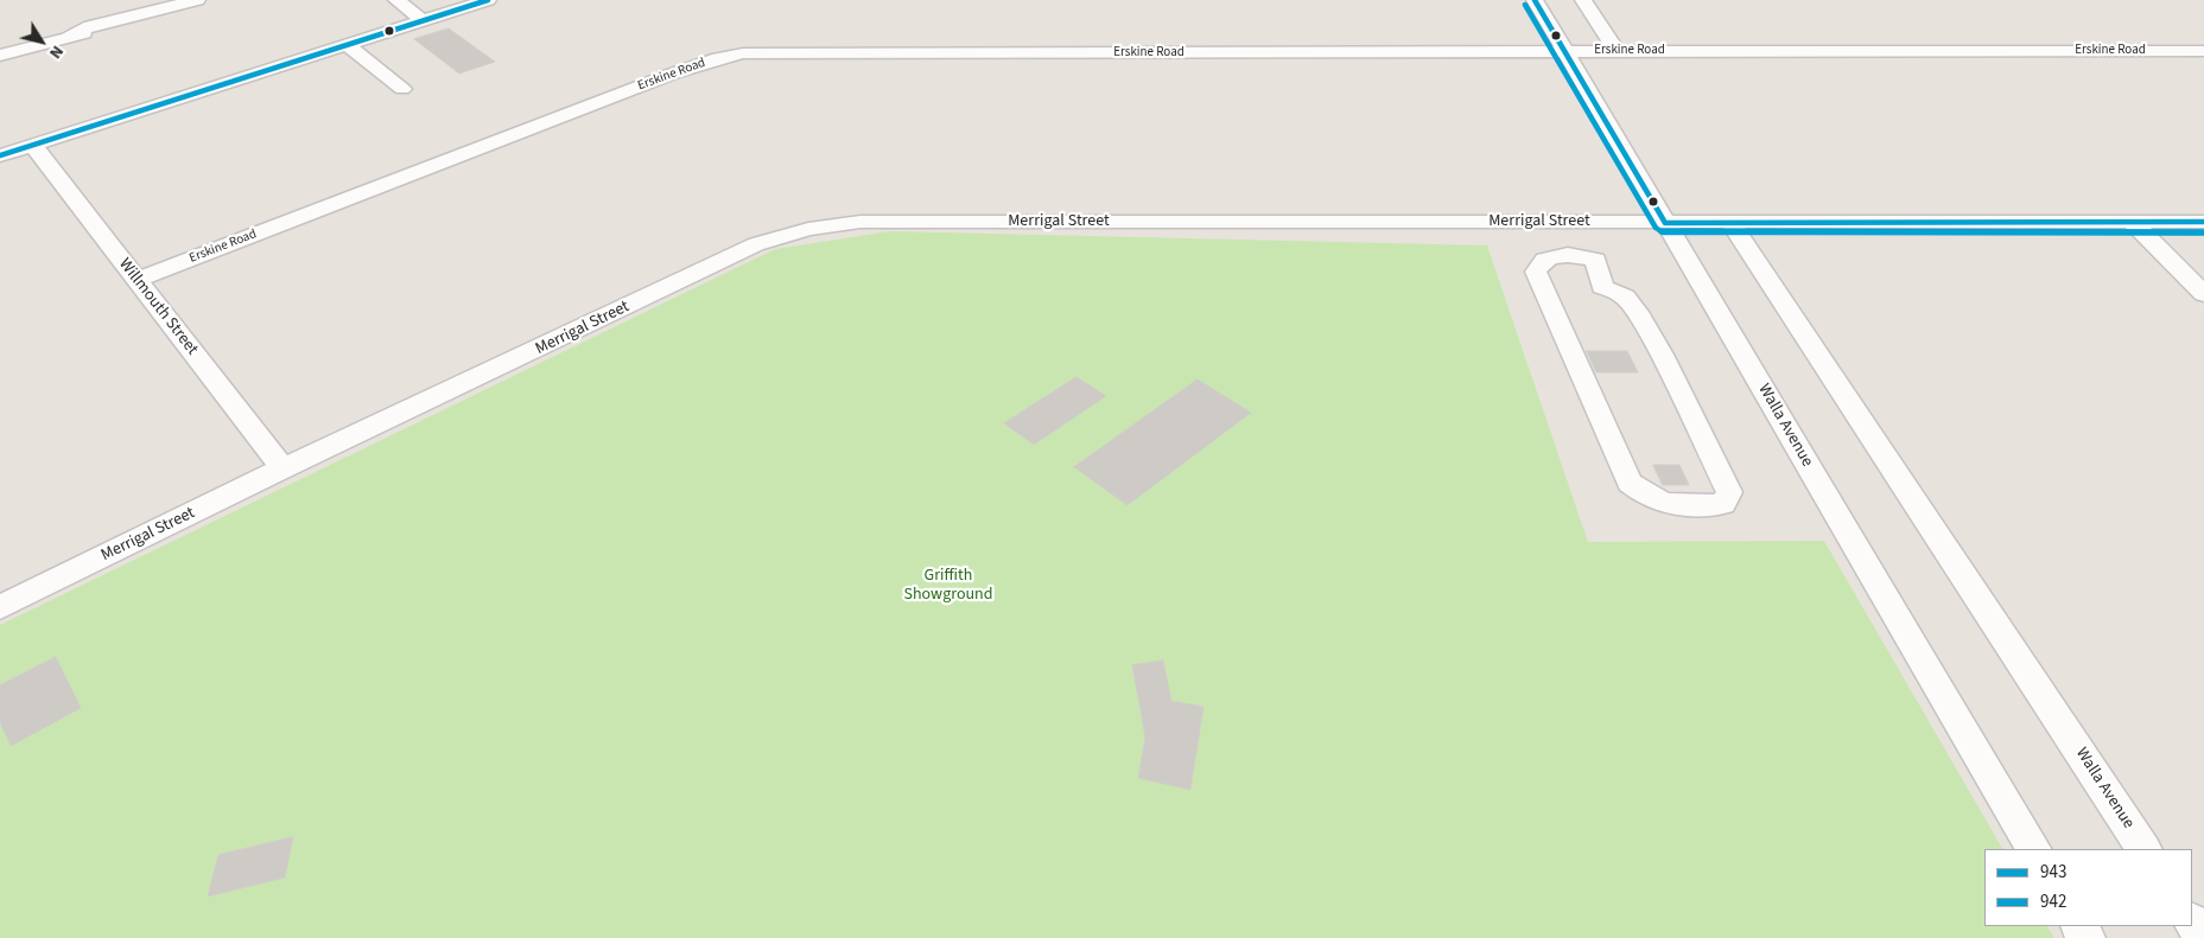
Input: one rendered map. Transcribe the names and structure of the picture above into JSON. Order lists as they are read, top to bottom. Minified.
{"streets":{"street":["Erskine Road","Merrigal Street","Willmouth Street","Walla Avenue"]},"crossings":[["Erskine Road","Willmouth Street"],["Erskine Road","Walla Avenue"],["Merrigal Street","Willmouth Street"],["Merrigal Street","Walla Avenue"]],"parks":["Griffith Showground"],"lines":["transit line 943","transit line 942"],"legend":["943","942"],"north":"bottom right"}
